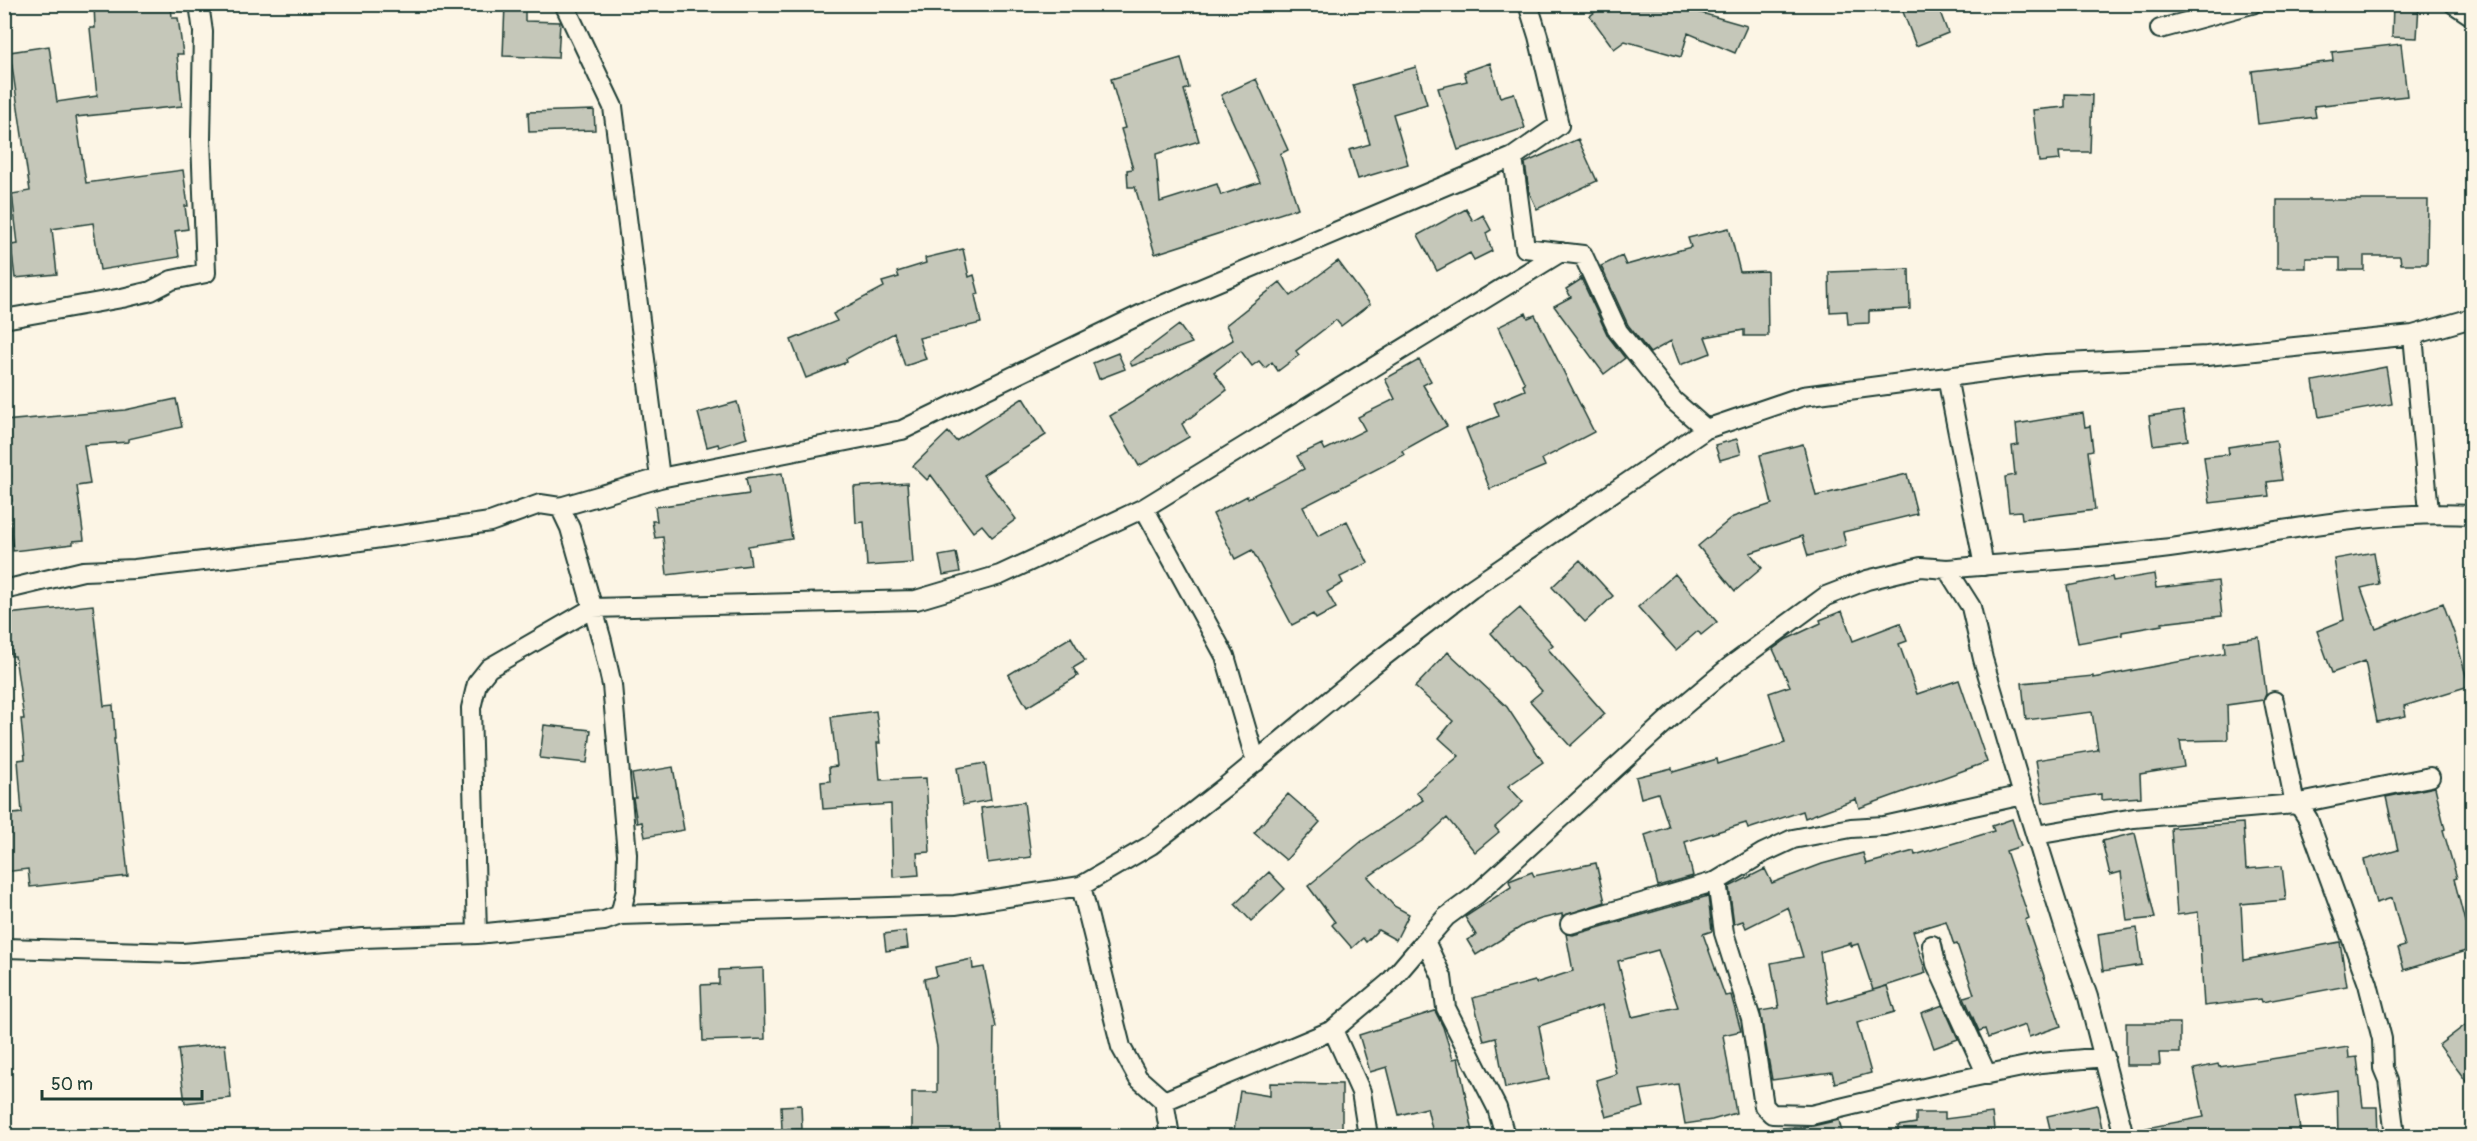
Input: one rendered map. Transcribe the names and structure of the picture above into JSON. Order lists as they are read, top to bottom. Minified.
{"scale_bar":"50 m"}
